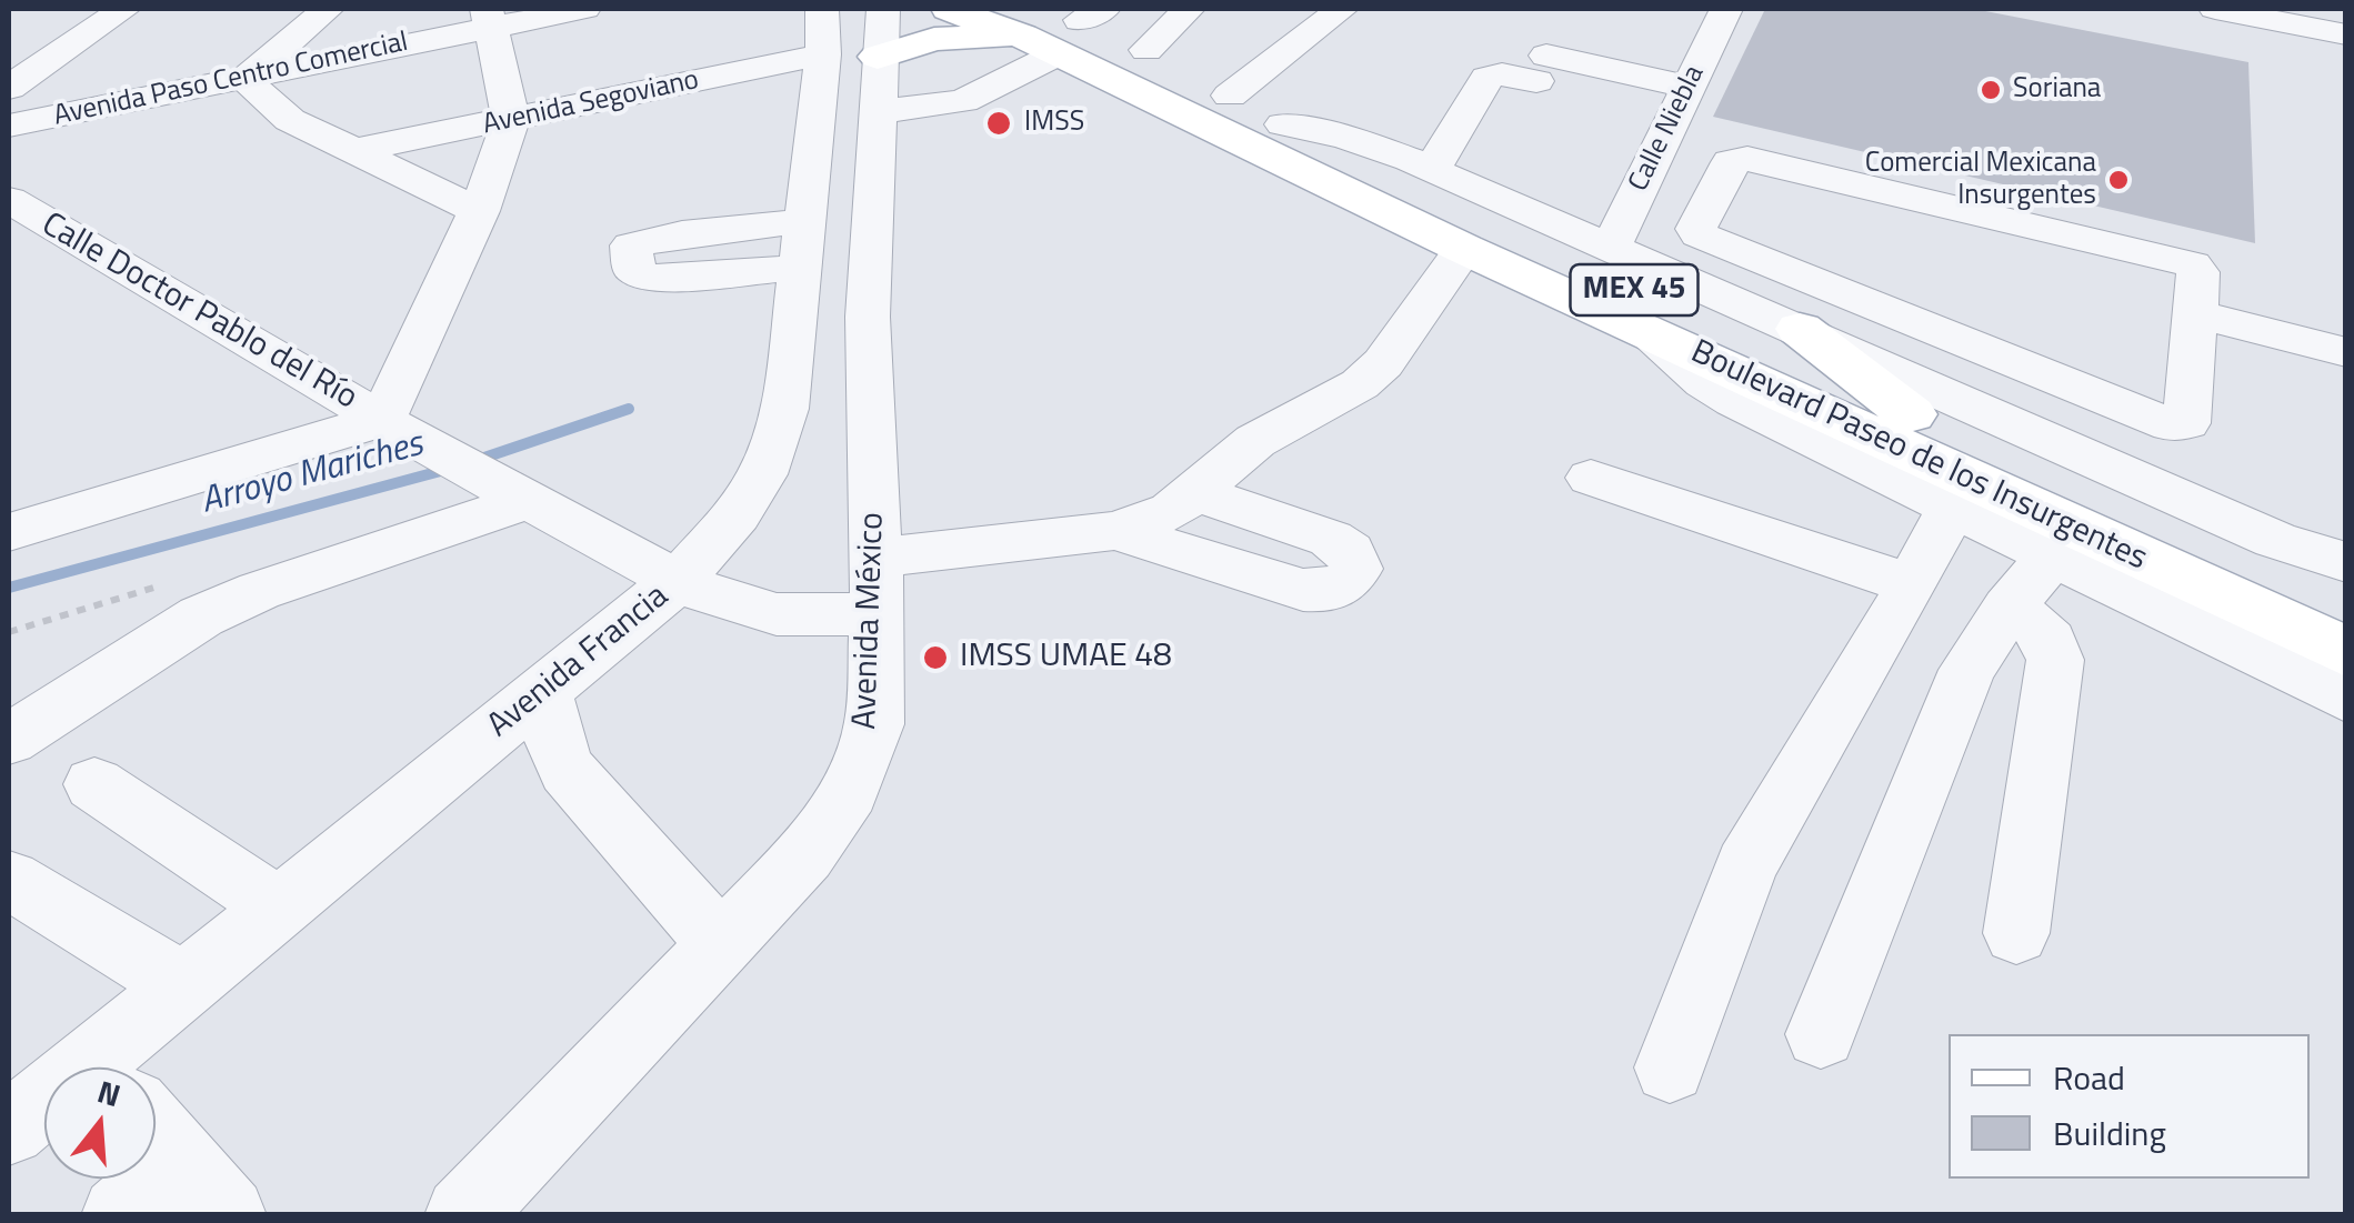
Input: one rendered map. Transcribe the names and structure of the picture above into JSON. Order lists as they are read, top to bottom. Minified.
{"streets":{"main road":["MEX 45","Boulevard Paseo de los Insurgentes"],"street":["Avenida Paso Centro Comercial","Avenida Segoviano","Calle Niebla","Calle Doctor Pablo del Río","Avenida México","Avenida Francia"]},"crossings":[["Avenida Segoviano","Avenida Francia"],["Calle Doctor Pablo del Río","Avenida México"],["Calle Doctor Pablo del Río","Avenida Francia"]],"water":["Arroyo Mariches"],"places":["Soriana","IMSS","Comercial Mexicana Insurgentes","IMSS UMAE 48"],"legend":["Road","Building"],"north":"top"}
